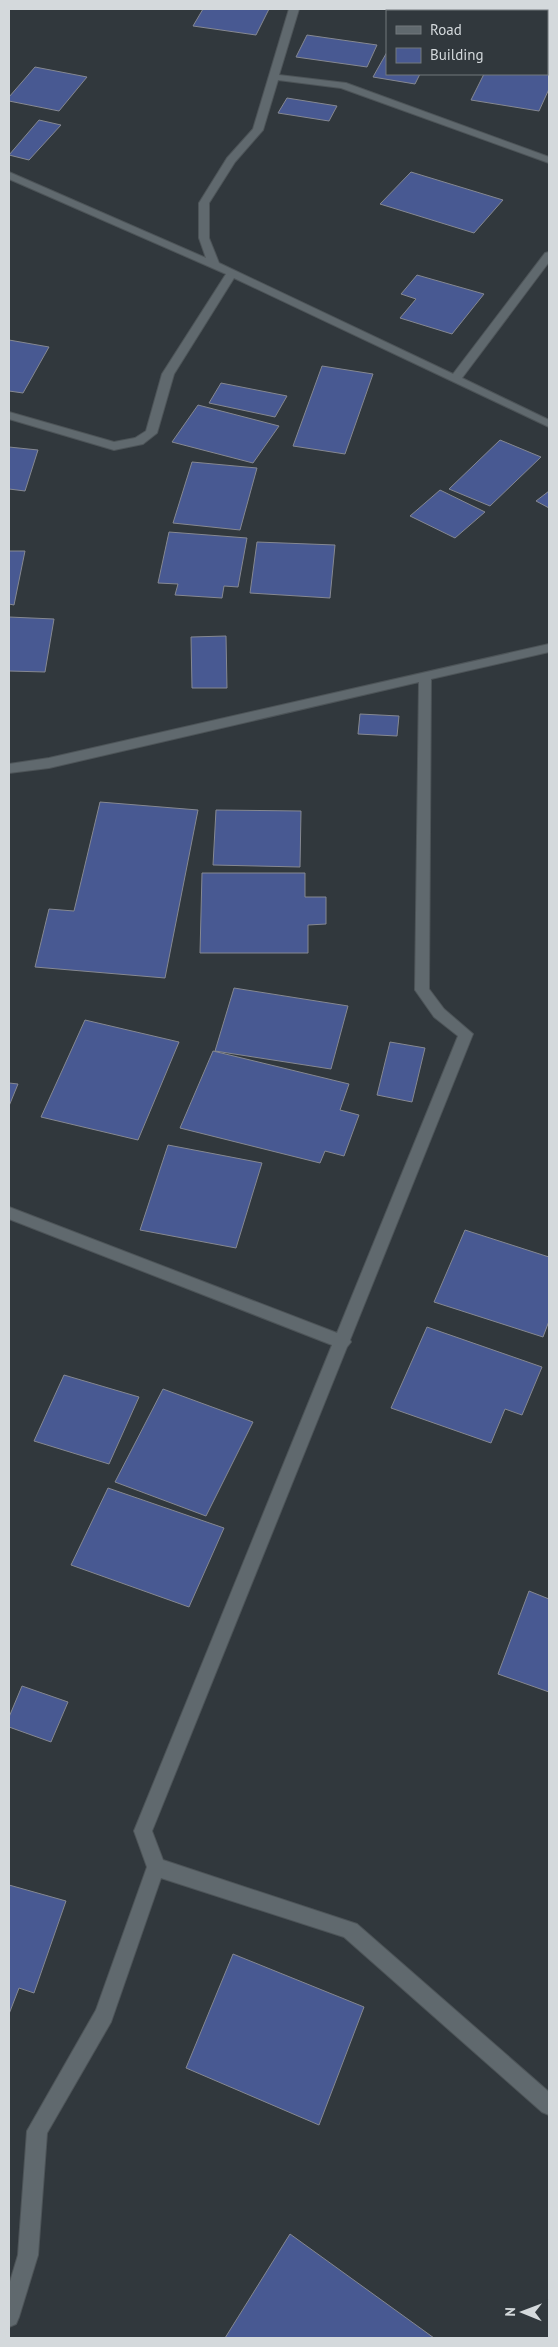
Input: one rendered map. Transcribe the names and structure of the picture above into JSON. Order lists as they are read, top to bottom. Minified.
{"legend":["Road","Building"],"north":"left"}
